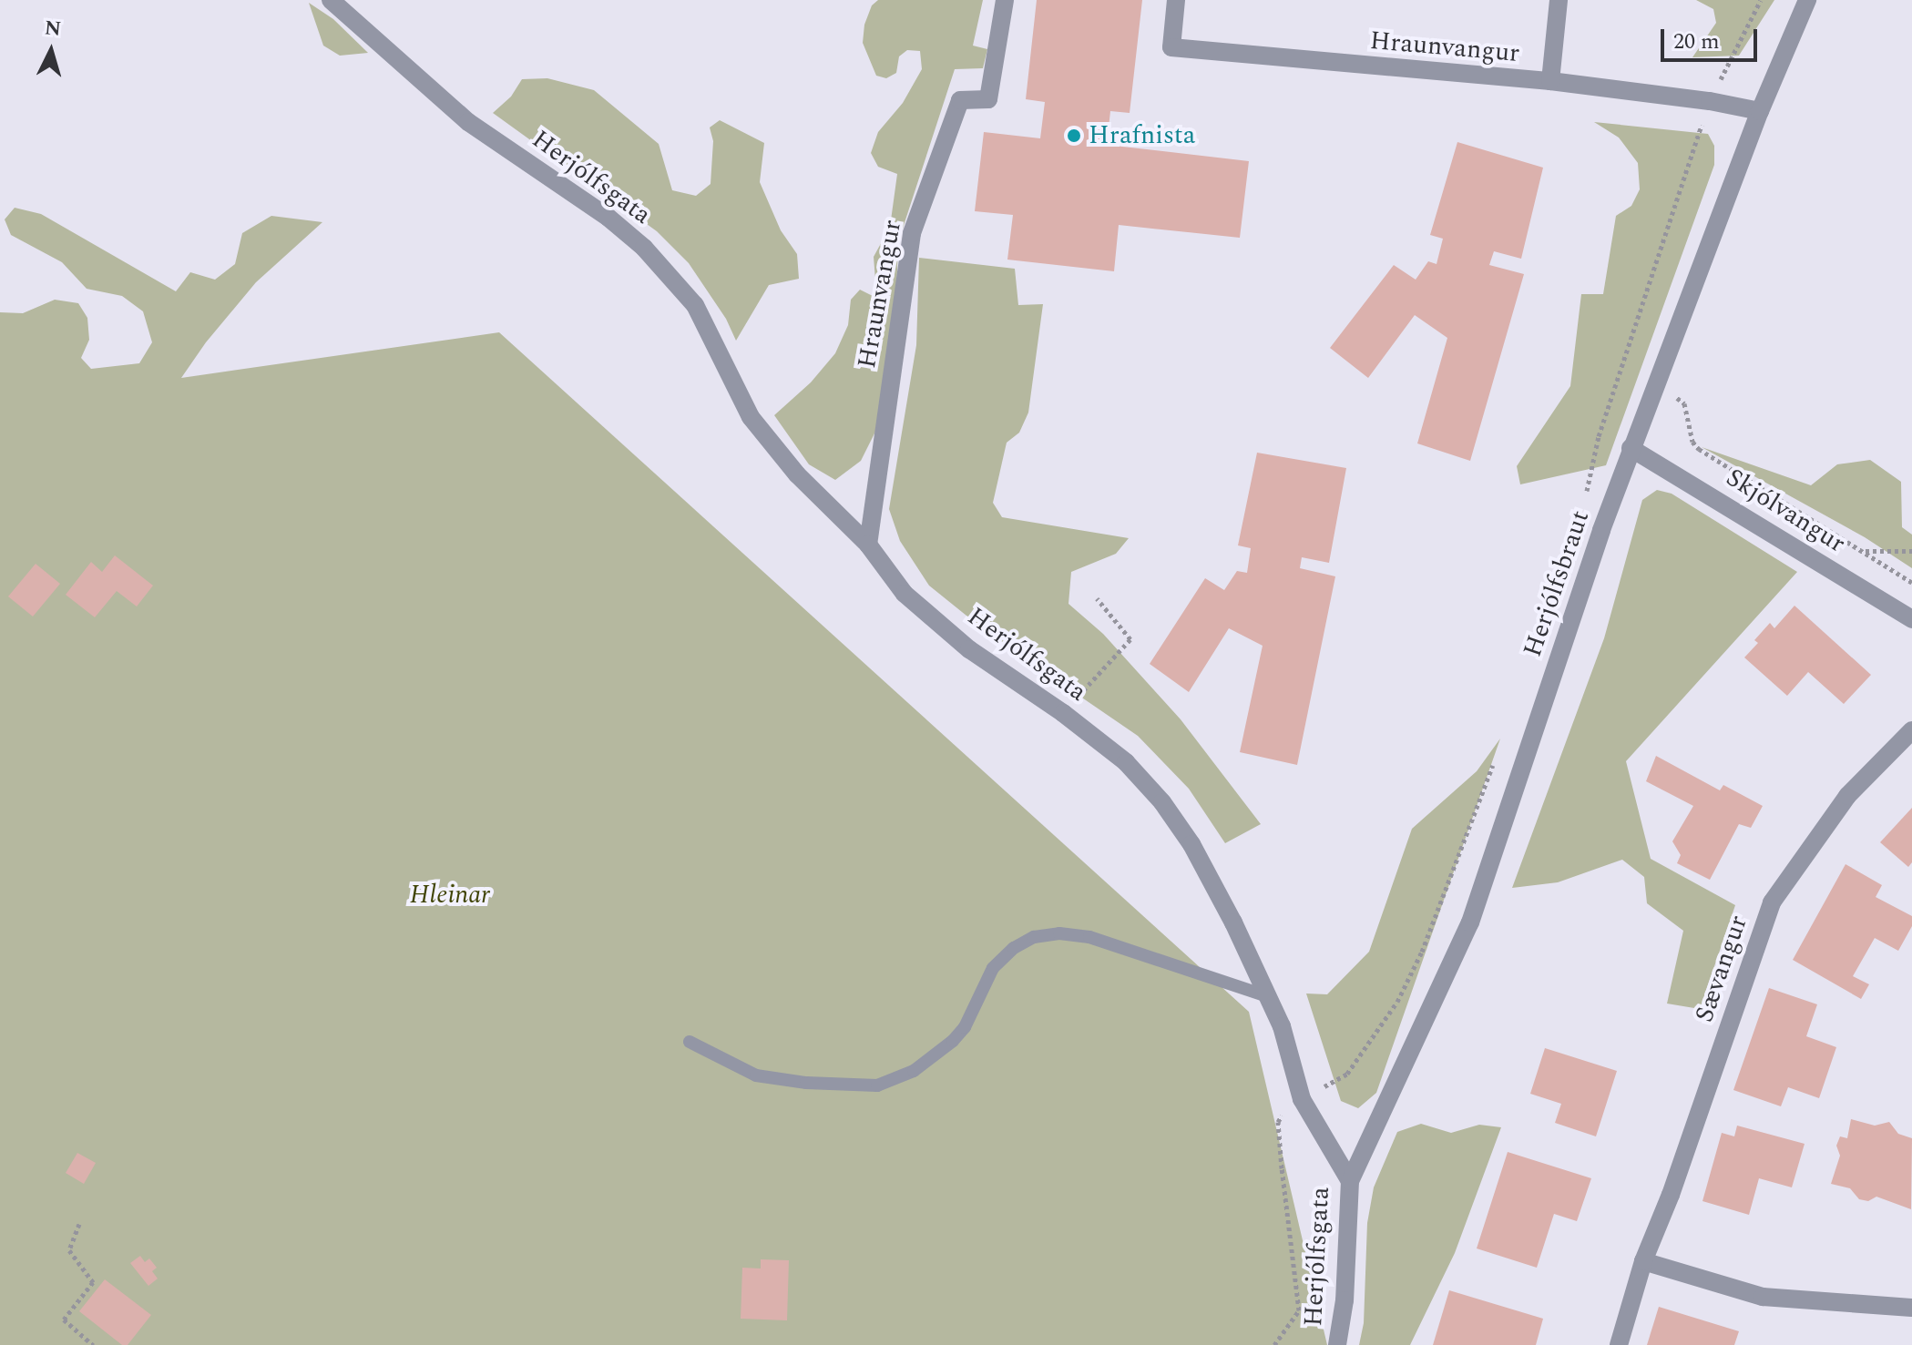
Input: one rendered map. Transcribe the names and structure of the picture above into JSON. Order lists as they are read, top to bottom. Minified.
{"streets":{"street":["Hraunvangur","Herjólfsgata","Skjólvangur","Herjólfsbraut","Sævangur"]},"crossings":[["Hraunvangur","Herjólfsgata"],["Hraunvangur","Herjólfsbraut"],["Herjólfsgata","Herjólfsbraut"],["Skjólvangur","Herjólfsbraut"]],"parks":["Hleinar"],"places":["Hrafnista"],"scale_bar":"20 m","north":"top"}
